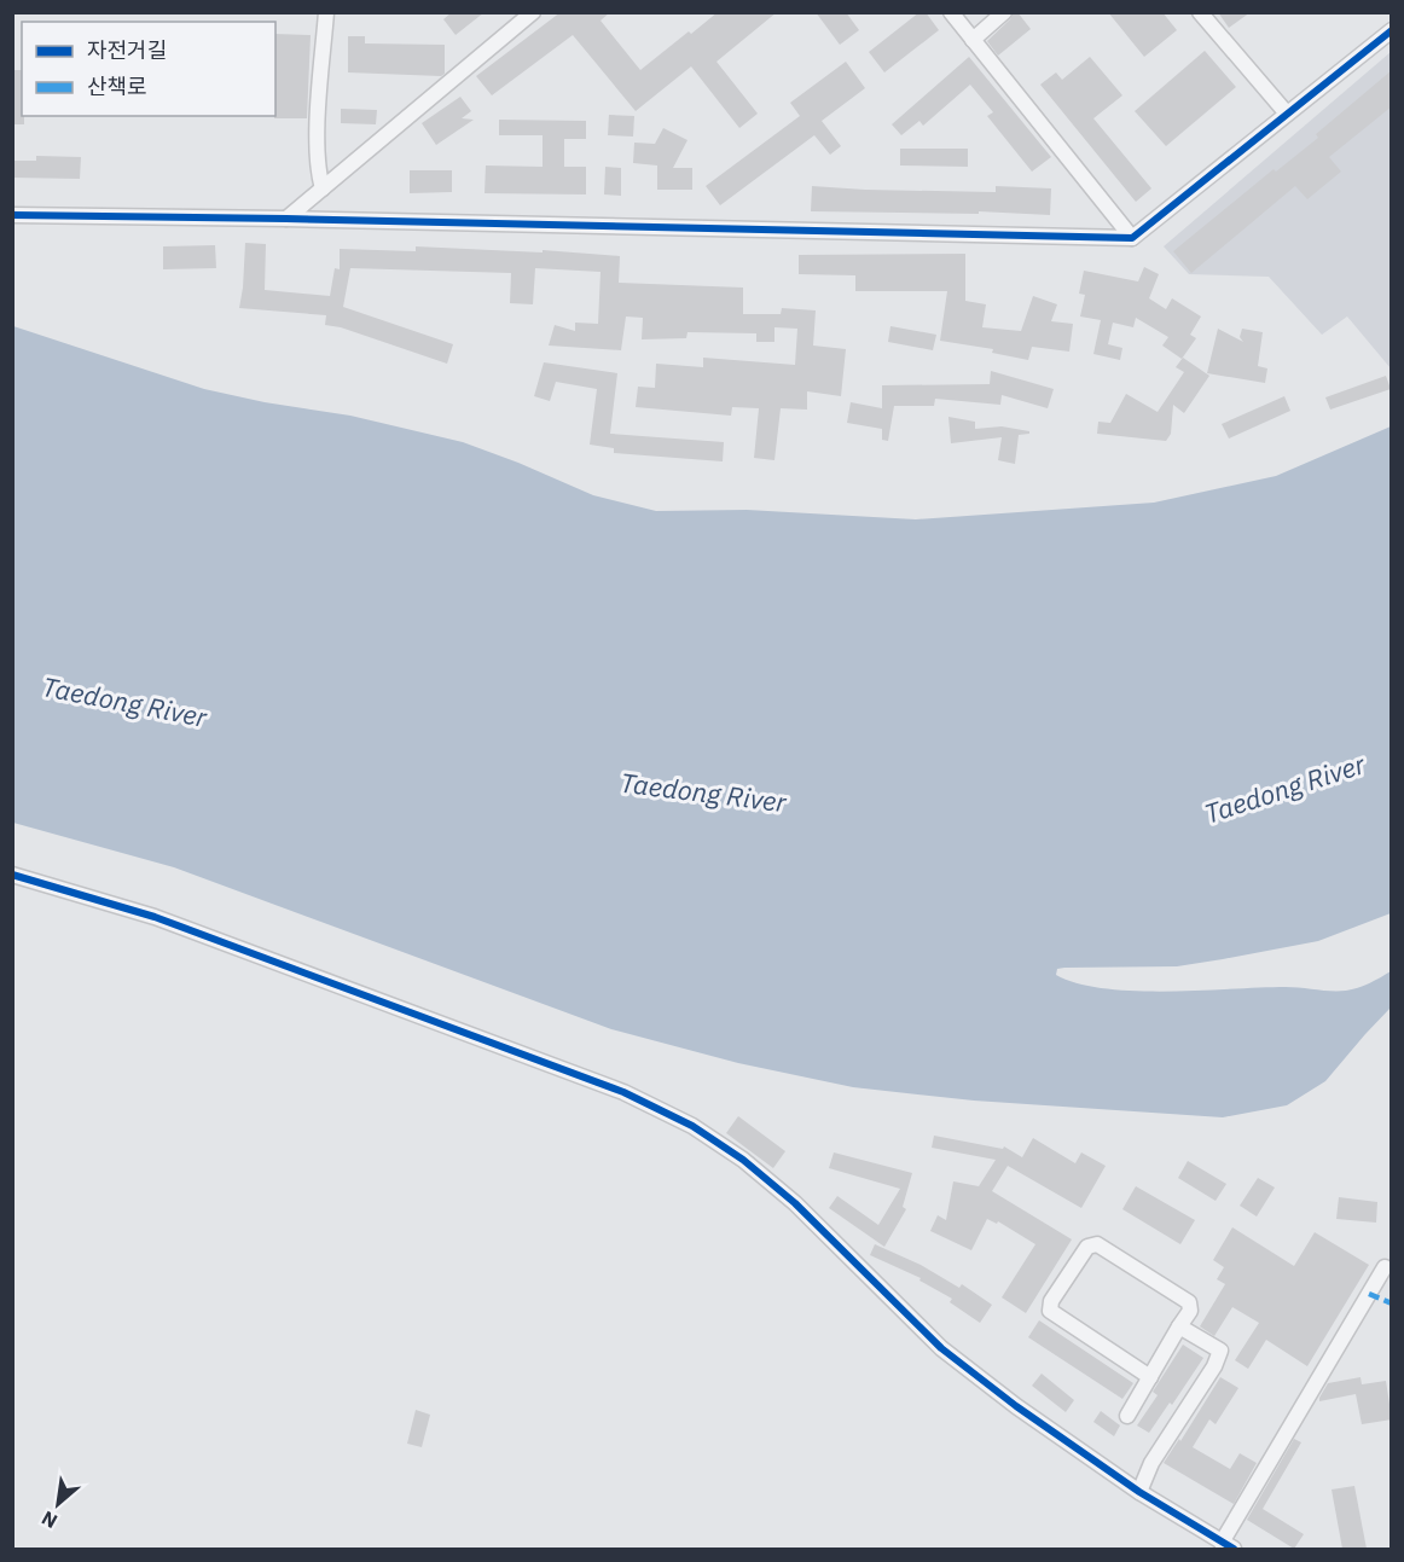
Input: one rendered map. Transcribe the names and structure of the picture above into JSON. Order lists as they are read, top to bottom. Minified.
{"water":["Taedong River"],"legend":["자전거길","산책로"],"north":"bottom left"}
